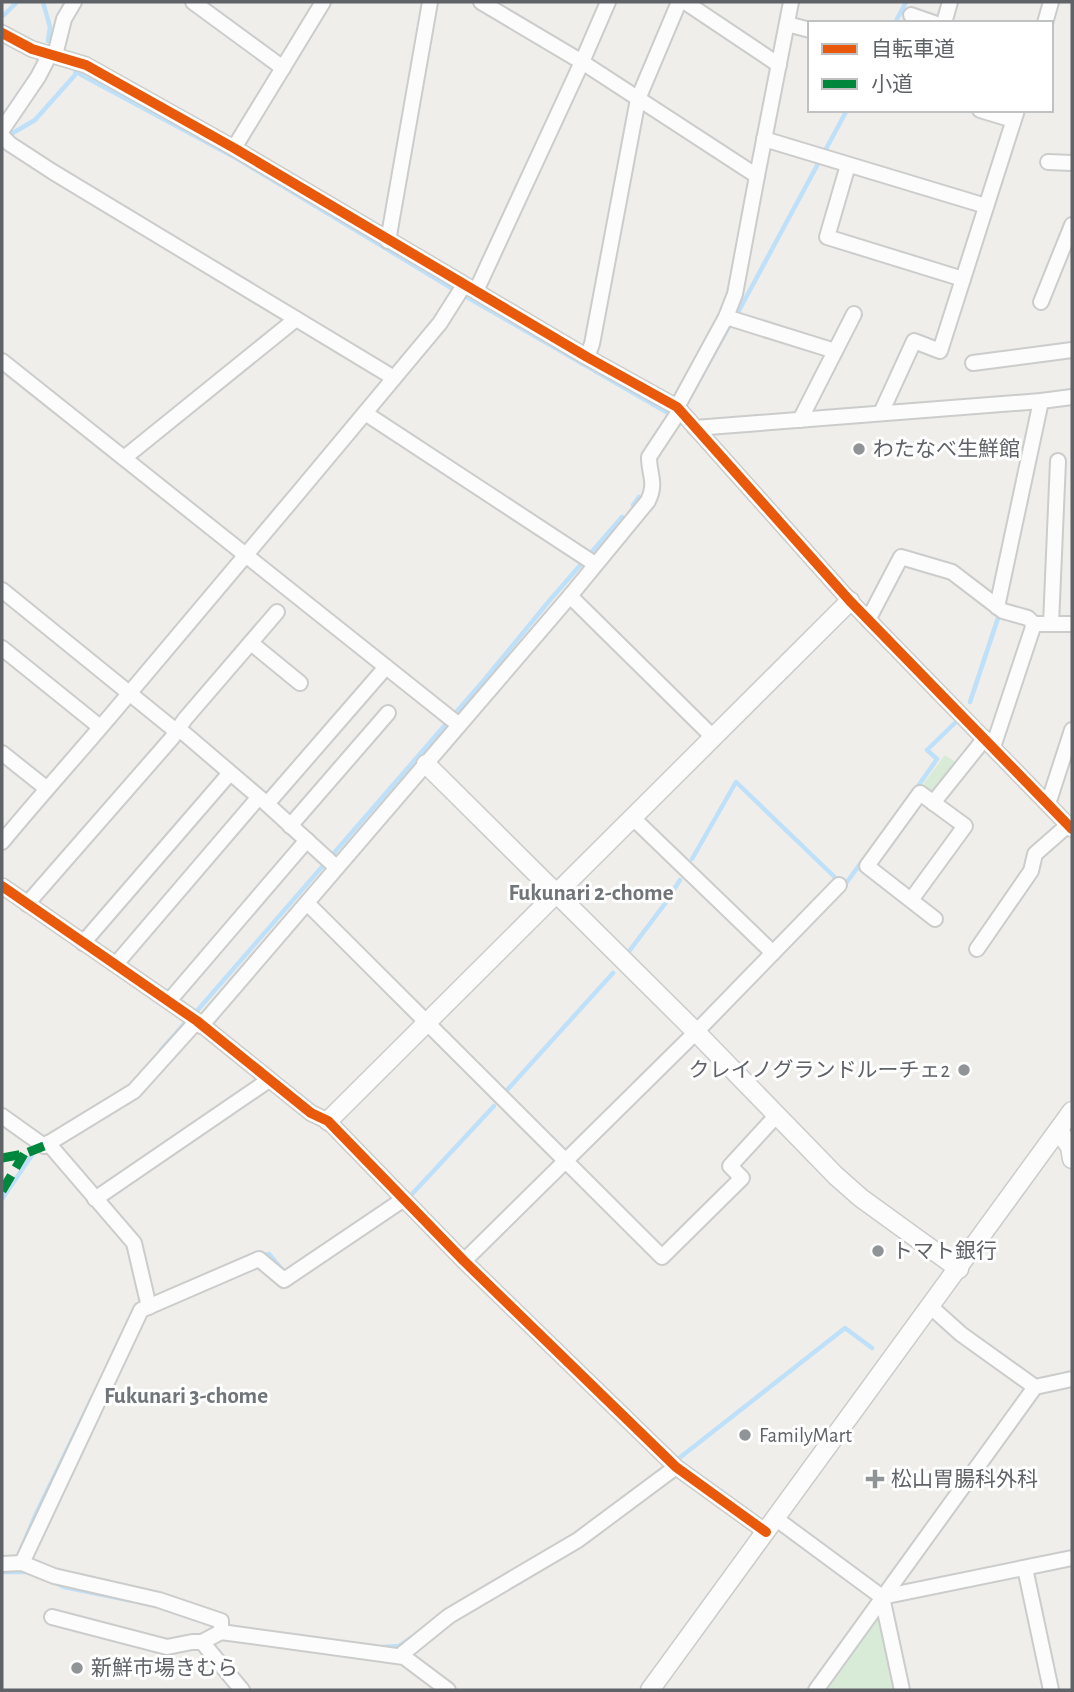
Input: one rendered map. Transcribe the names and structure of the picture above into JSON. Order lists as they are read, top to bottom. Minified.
{"districts":["Fukunari 2-chome","Fukunari 3-chome"],"places":{"other":["わたなべ生鮮館","クレイノグランドルーチェ2","トマト銀行","FamilyMart","新鮮市場きむら"],"health":["松山胃腸科外科"]},"legend":["自転車道","小道"]}
